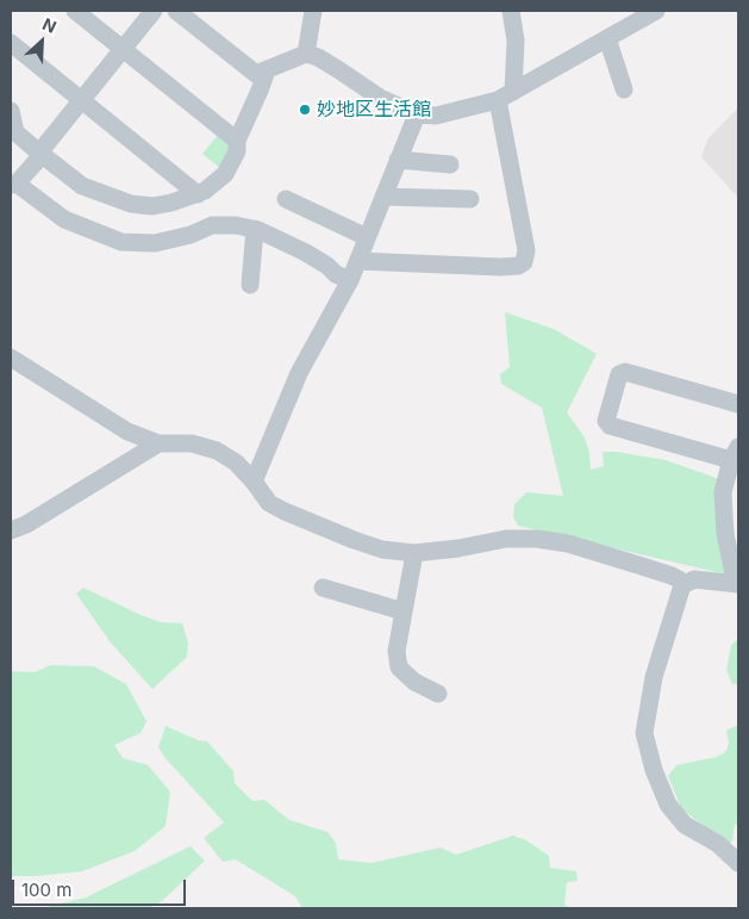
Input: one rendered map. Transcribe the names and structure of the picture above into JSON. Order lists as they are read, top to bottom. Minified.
{"places":["妙地区生活館"],"scale_bar":"100 m","north":"top right"}
